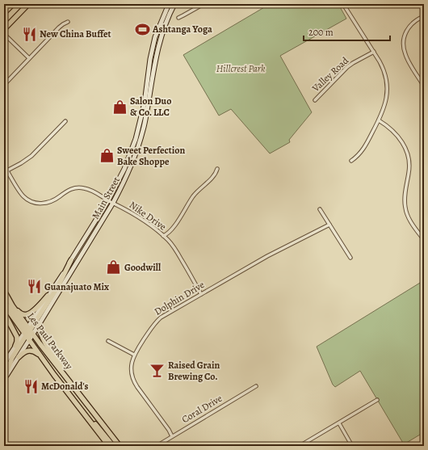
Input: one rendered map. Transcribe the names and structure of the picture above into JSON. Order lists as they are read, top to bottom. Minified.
{"streets":{"main road":["Main Street","Les Paul Parkway"],"street":["Valley Road","Nike Drive","Dolphin Drive","Coral Drive"]},"crossings":[["Main Street","Nike Drive"],["Main Street","Les Paul Parkway"],["Nike Drive","Dolphin Drive"],["Dolphin Drive","Coral Drive"]],"parks":["Hillcrest Park"],"places":{"sports":["Ashtanga Yoga"],"restaurant":["New China Buffet","Guanajuato Mix","McDonald's"],"shop":["Salon Duo & Co. LLC","Sweet Perfection Bake Shoppe","Goodwill"],"bar":["Raised Grain Brewing Co."]},"scale_bar":"200 m"}
